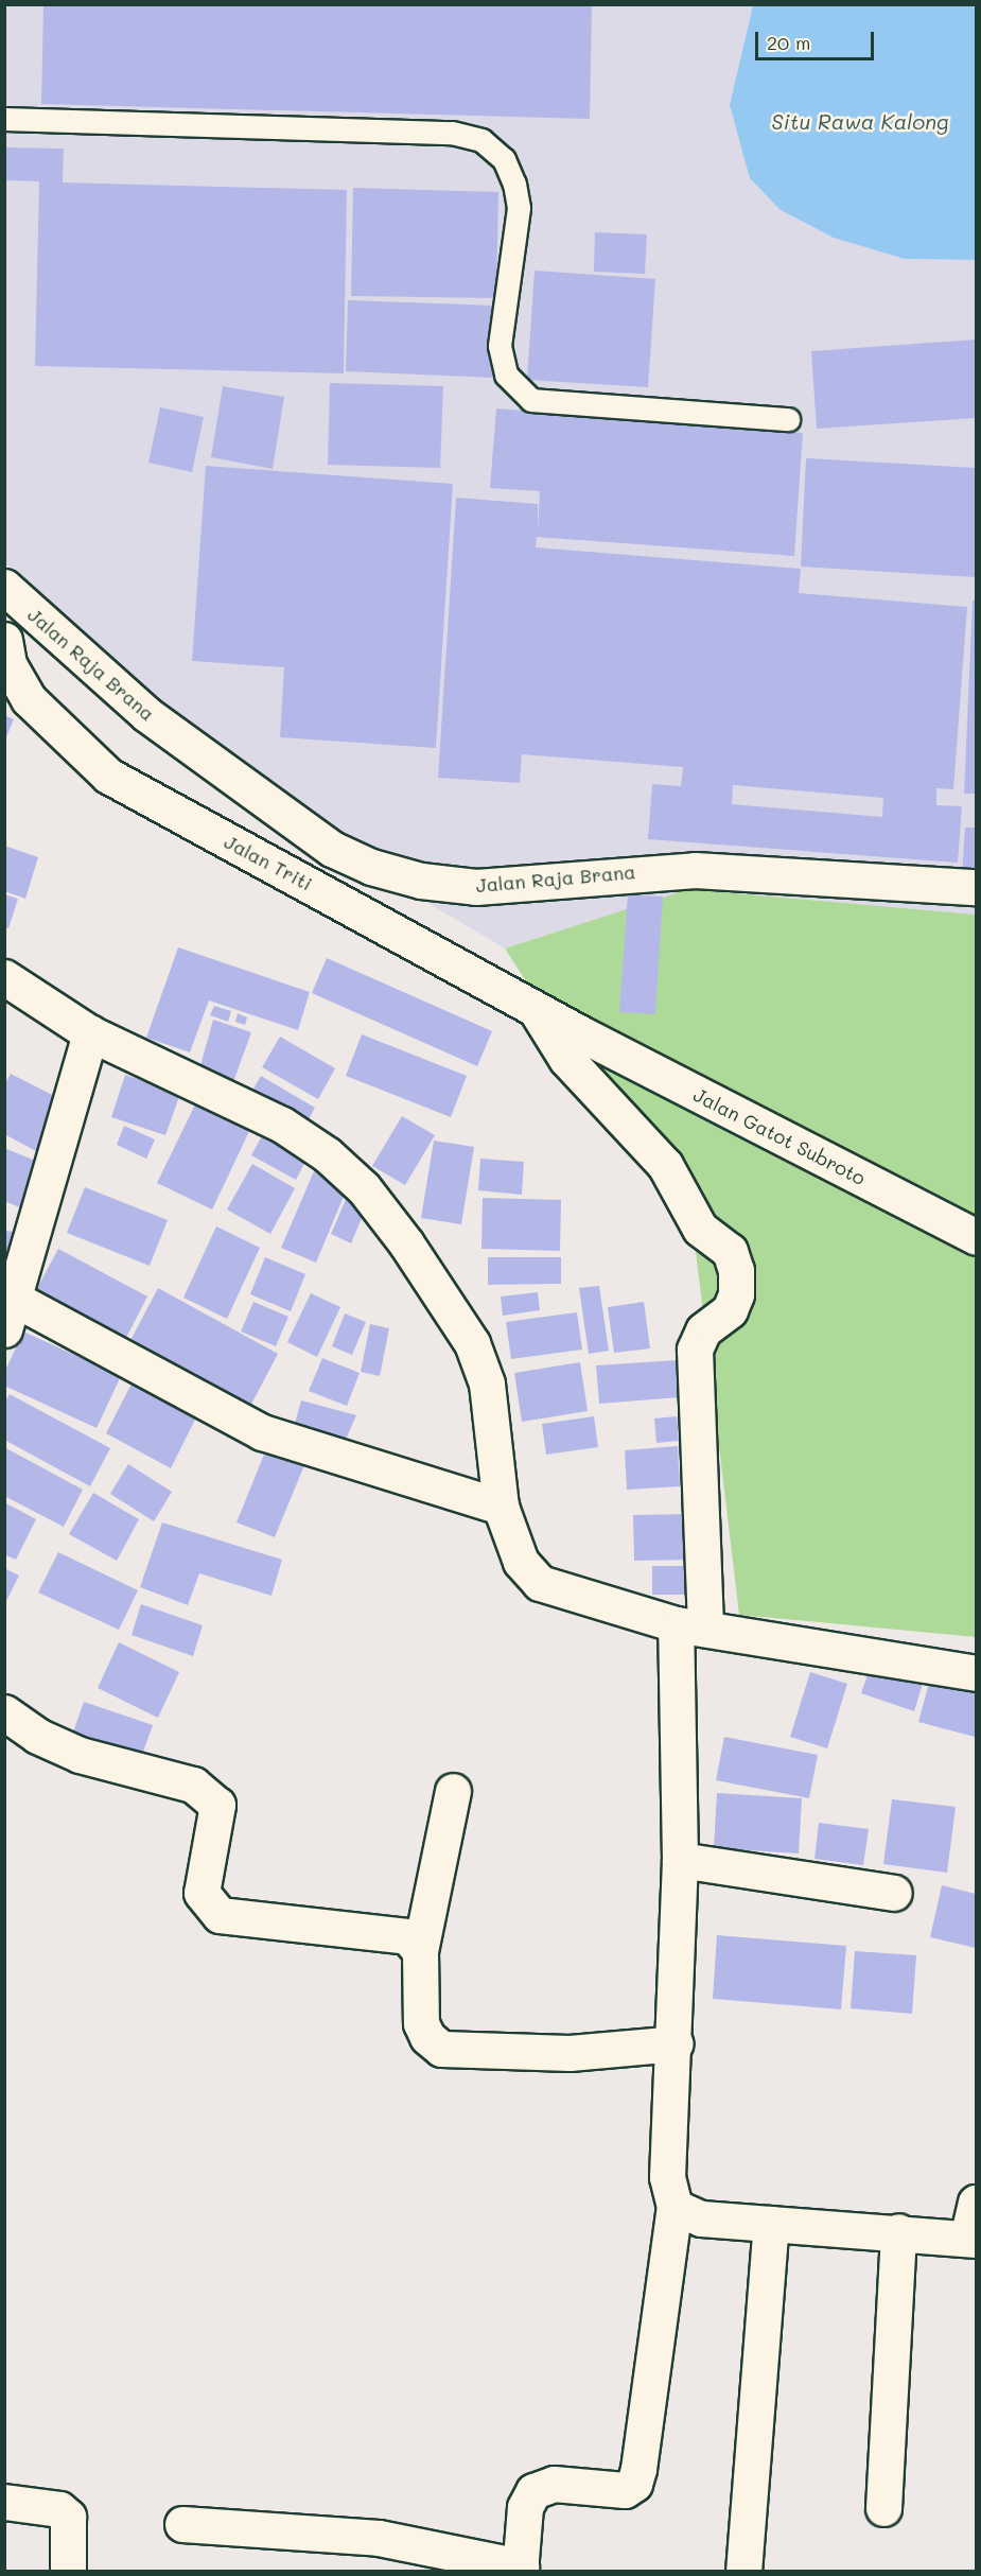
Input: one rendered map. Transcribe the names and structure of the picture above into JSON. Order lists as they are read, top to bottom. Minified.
{"streets":{"street":["Jalan Raja Brana","Jalan Triti","Jalan Gatot Subroto"]},"crossings":[["Jalan Triti","Jalan Gatot Subroto"]],"water":["Situ Rawa Kalong"],"scale_bar":"20 m"}
